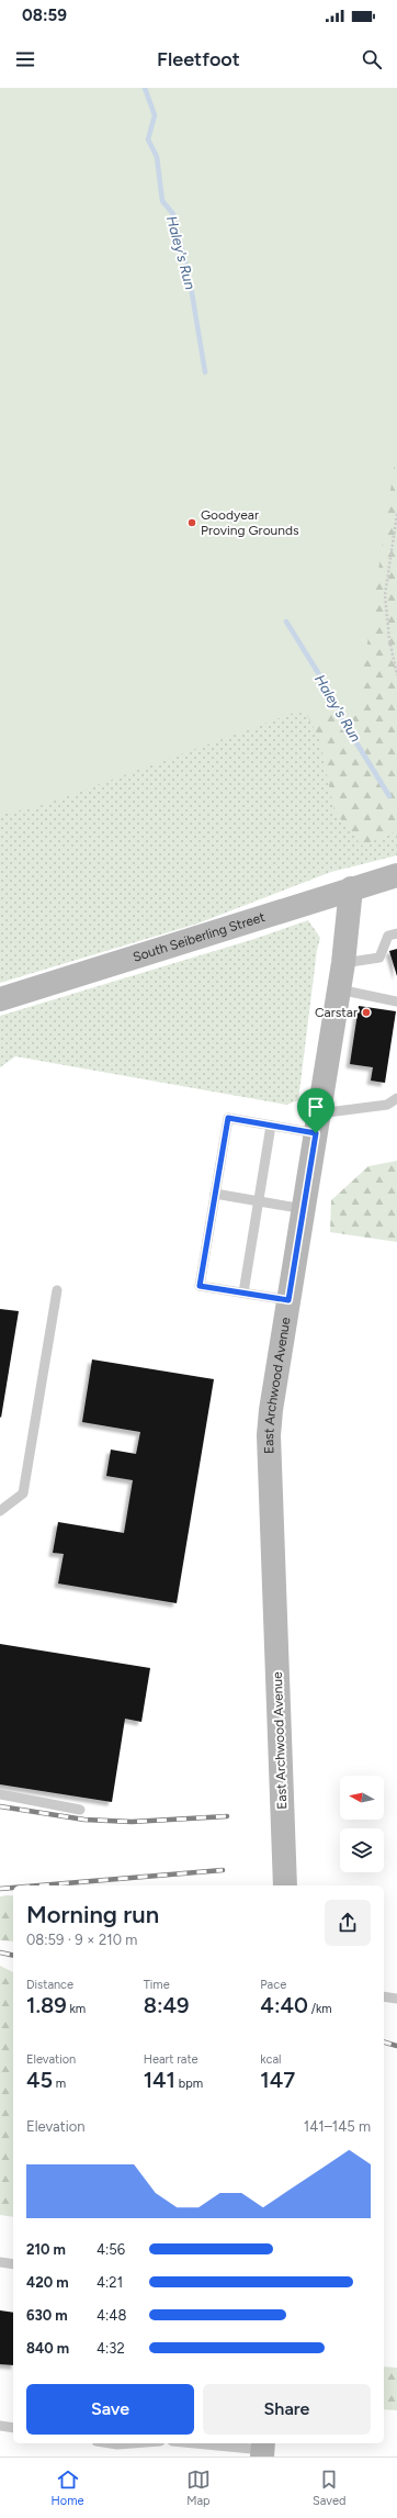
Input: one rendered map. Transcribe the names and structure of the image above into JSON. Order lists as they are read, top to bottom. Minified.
{"streets":{"main road":["South Seiberling Street","East Archwood Avenue"]},"crossings":[["South Seiberling Street","East Archwood Avenue"]],"water":["Haley's Run"],"places":["Goodyear Proving Grounds","Carstar"],"north":"left","page":{"status":"08:59","header":"Fleetfoot","heading":["Morning run","08:59 · 9 × 210 m"],"stats":[["Distance","1.89 km"],["Time","8:49"],["Pace","4:40 /km"],["Elevation","45 m"],["Heart rate","141 bpm"],["kcal","147"]],"chart":["Elevation","141–145 m"],"list":[{"name":"210 m","note":"4:56"},{"name":"420 m","note":"4:21"},{"name":"630 m","note":"4:48"},{"name":"840 m","note":"4:32"}],"buttons":["Save","Share"],"tabs":["Home","Map","Saved"]}}
